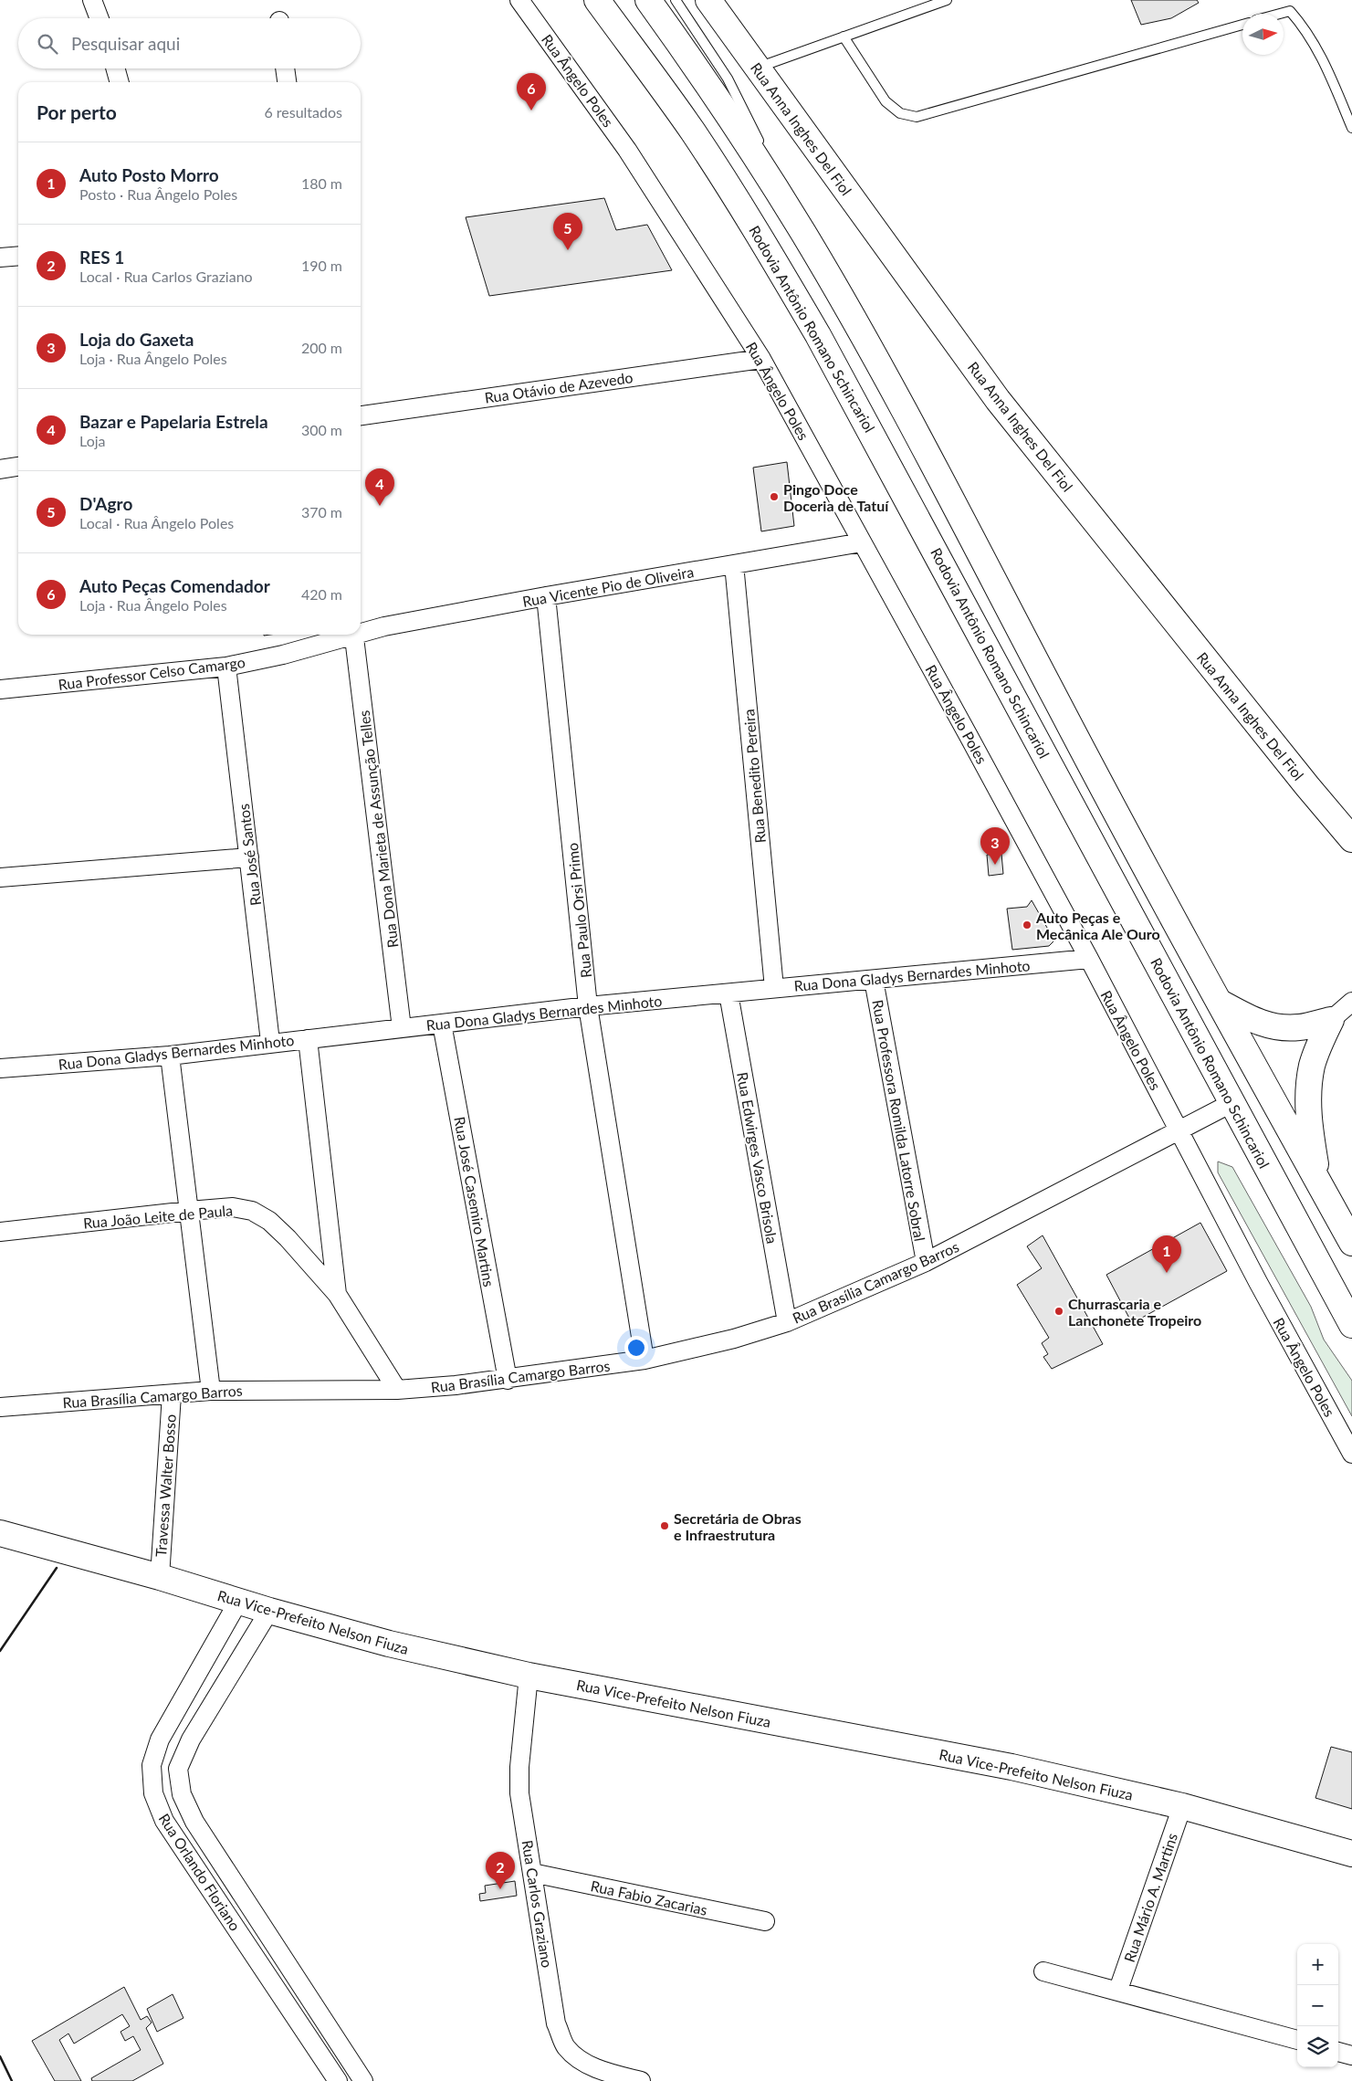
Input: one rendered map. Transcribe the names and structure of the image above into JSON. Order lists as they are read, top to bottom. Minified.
{"streets":{"main road":["Rua Anna Inghes Del Fiol","Rodovia Antônio Romano Schincariol","Rua Vice-Prefeito Nelson Fiuza"],"street":["Rua Ângelo Poles","Rua Otávio de Azevedo","Rua Vicente Pio de Oliveira","Rua Professor Celso Camargo","Rua Benedito Pereira","Rua Dona Marieta de Assunção Telles","Rua José Santos","Rua Paulo Orsi Primo","Rua Dona Gladys Bernardes Minhoto","Rua Professora Romilda Latorre Sobral","Rua Edwirges Vasco Brisola","Rua José Casemiro Martins","Rua João Leite de Paula","Rua Brasília Camargo Barros","Travessa Walter Bosso","Rua Orlando Floriano","Rua Fabio Zacarias","Rua Mário A. Martins","Rua Carlos Graziano"]},"crossings":[["Rua Ângelo Poles","Rua Otávio de Azevedo"],["Rua Ângelo Poles","Rua Vicente Pio de Oliveira"],["Rua Ângelo Poles","Rua Dona Gladys Bernardes Minhoto"],["Rua Ângelo Poles","Rua Brasília Camargo Barros"],["Rodovia Antônio Romano Schincariol","Rua Brasília Camargo Barros"],["Rua Vicente Pio de Oliveira","Rua Benedito Pereira"],["Rua Vicente Pio de Oliveira","Rua Paulo Orsi Primo"],["Rua Professor Celso Camargo","Rua José Santos"],["Rua Benedito Pereira","Rua Dona Gladys Bernardes Minhoto"],["Rua Dona Marieta de Assunção Telles","Rua Dona Gladys Bernardes Minhoto"],["Rua José Santos","Rua Dona Gladys Bernardes Minhoto"],["Rua Paulo Orsi Primo","Rua Dona Gladys Bernardes Minhoto"],["Rua Paulo Orsi Primo","Rua Brasília Camargo Barros"],["Rua Dona Gladys Bernardes Minhoto","Rua Professora Romilda Latorre Sobral"],["Rua Dona Gladys Bernardes Minhoto","Rua Edwirges Vasco Brisola"],["Rua Dona Gladys Bernardes Minhoto","Rua José Casemiro Martins"],["Rua Dona Gladys Bernardes Minhoto","Rua João Leite de Paula"],["Rua Professora Romilda Latorre Sobral","Rua Brasília Camargo Barros"],["Rua Edwirges Vasco Brisola","Rua Brasília Camargo Barros"],["Rua José Casemiro Martins","Rua Brasília Camargo Barros"],["Rua João Leite de Paula","Rua Brasília Camargo Barros"],["Rua Brasília Camargo Barros","Travessa Walter Bosso"],["Travessa Walter Bosso","Rua Vice-Prefeito Nelson Fiuza"],["Rua Vice-Prefeito Nelson Fiuza","Rua Orlando Floriano"],["Rua Vice-Prefeito Nelson Fiuza","Rua Mário A. Martins"],["Rua Vice-Prefeito Nelson Fiuza","Rua Carlos Graziano"],["Rua Fabio Zacarias","Rua Carlos Graziano"]],"places":["Pingo Doce Doceria de Tatuí","Auto Peças e Mecânica Ale Ouro","Churrascaria e Lanchonete Tropeiro","Secretária de Obras e Infraestrutura"],"north":"right","page":{"search":"Pesquisar aqui","pins":["6","5","4","3","1","2"],"heading":["Por perto","6 resultados"],"list":[{"mark":"1","name":"Auto Posto Morro","note":"Posto · Rua Ângelo Poles","value":"180 m"},{"mark":"2","name":"RES 1","note":"Local · Rua Carlos Graziano","value":"190 m"},{"mark":"3","name":"Loja do Gaxeta","note":"Loja · Rua Ângelo Poles","value":"200 m"},{"mark":"4","name":"Bazar e Papelaria Estrela","note":"Loja","value":"300 m"},{"mark":"5","name":"D'Agro","note":"Local · Rua Ângelo Poles","value":"370 m"},{"mark":"6","name":"Auto Peças Comendador","note":"Loja · Rua Ângelo Poles","value":"420 m"}],"map_buttons":["+","−"]}}
